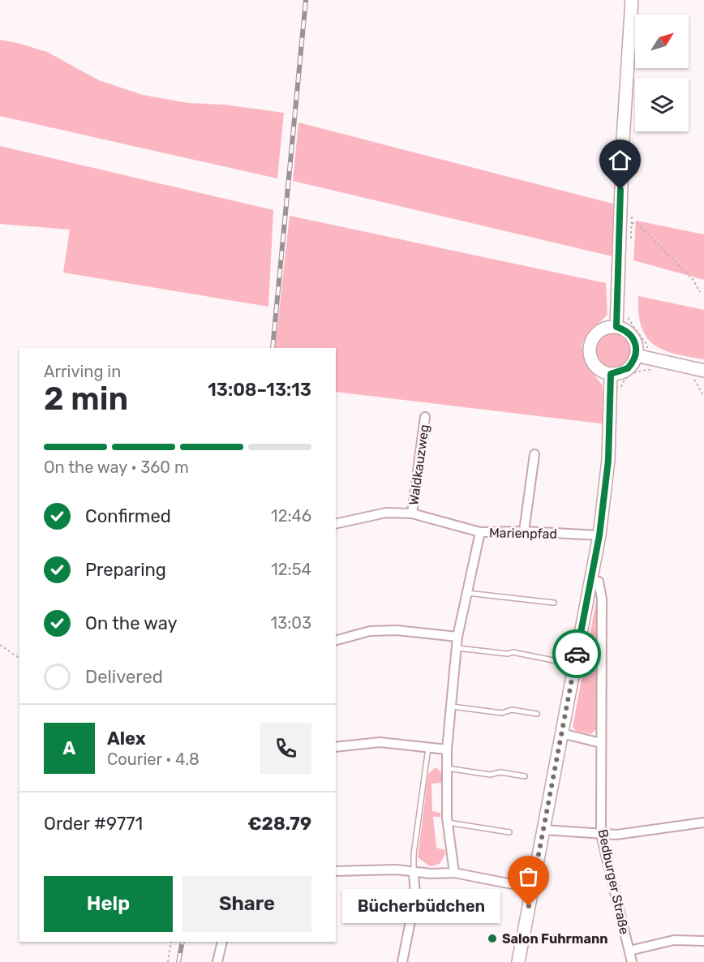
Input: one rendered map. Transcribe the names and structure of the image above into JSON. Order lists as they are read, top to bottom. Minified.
{"streets":{"street":["Waldkauzweg","Marienpfad","Bedburger Straße"]},"places":["Bücherbüdchen","Salon Fuhrmann"],"north":"top right","page":{"heading":["2 min","Arriving in","13:08–13:13"],"panel":["Alex","Courier · 4.8","Order #9771","€28.79"],"bar":"On the way · 360 m","list":[["Confirmed","12:46"],["Preparing","12:54"],["On the way","13:03"],"Delivered"],"round":"A","buttons":["Help","Share"],"bubble":"Bücherbüdchen"}}
